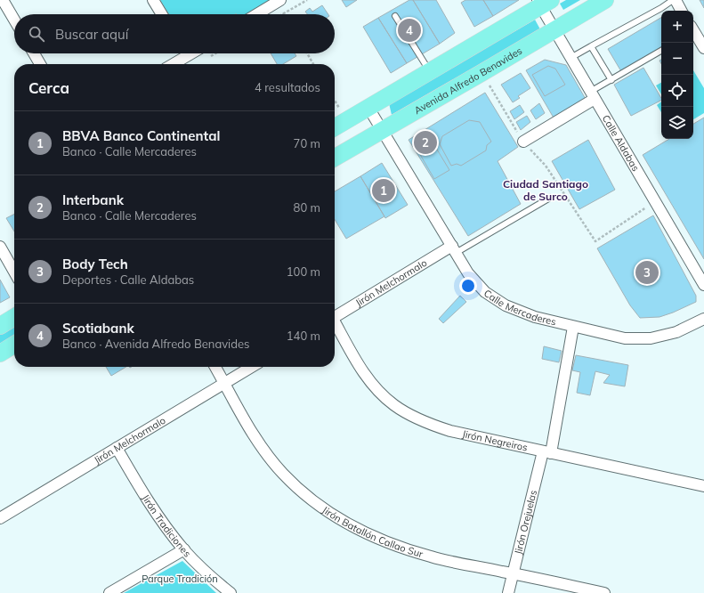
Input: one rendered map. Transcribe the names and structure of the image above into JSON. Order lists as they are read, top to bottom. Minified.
{"streets":{"main road":["Avenida Alfredo Benavides"],"street":["Calle Aldabas","Jirón Melchormalo","Calle Mercaderes","Jirón Negreiros","Jirón Orejuelas","Jirón Tradiciones","Jirón Batallón Callao Sur"]},"crossings":[["Avenida Alfredo Benavides","Calle Aldabas"],["Avenida Alfredo Benavides","Calle Mercaderes"],["Jirón Melchormalo","Calle Mercaderes"],["Jirón Melchormalo","Jirón Tradiciones"],["Jirón Melchormalo","Jirón Batallón Callao Sur"],["Calle Mercaderes","Jirón Orejuelas"],["Jirón Negreiros","Jirón Orejuelas"],["Jirón Orejuelas","Jirón Batallón Callao Sur"]],"districts":["Ciudad Santiago de Surco"],"parks":["Parque Tradición"],"page":{"map_buttons":["+","−"],"search":"Buscar aquí","pins":["4","2","1","3"],"heading":["Cerca","4 resultados"],"list":[{"mark":"1","name":"BBVA Banco Continental","note":"Banco · Calle Mercaderes","value":"70 m"},{"mark":"2","name":"Interbank","note":"Banco · Calle Mercaderes","value":"80 m"},{"mark":"3","name":"Body Tech","note":"Deportes · Calle Aldabas","value":"100 m"},{"mark":"4","name":"Scotiabank","note":"Banco · Avenida Alfredo Benavides","value":"140 m"}]}}
